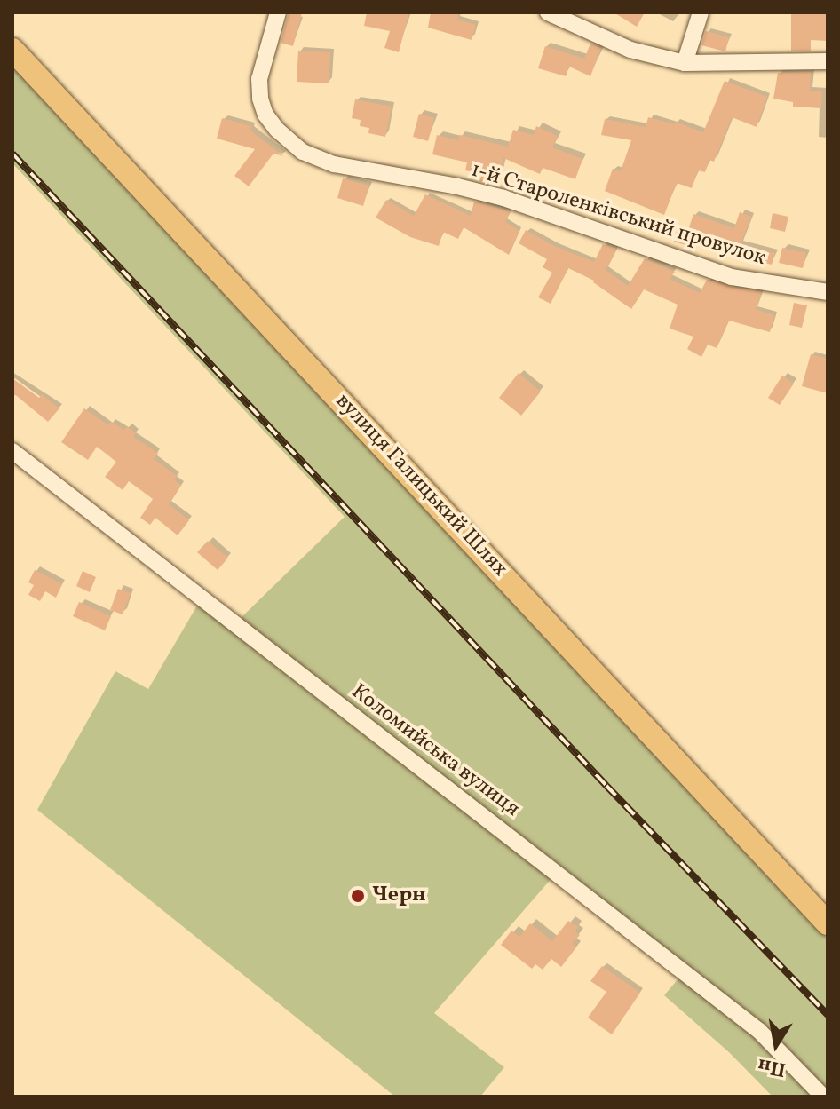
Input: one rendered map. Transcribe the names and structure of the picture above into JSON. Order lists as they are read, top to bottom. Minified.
{"streets":{"highway":["вулиця Галицький Шлях"],"street":["1-й Староленківський провулок","Коломийська вулиця"]},"places":["Черн"],"north":"bottom"}
